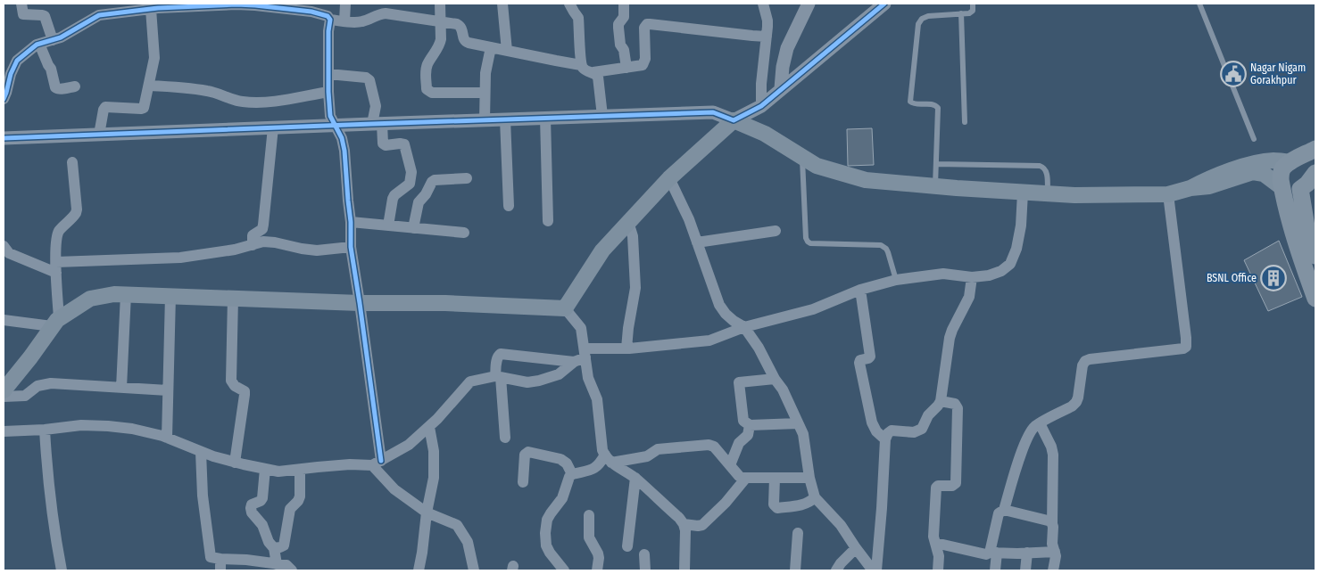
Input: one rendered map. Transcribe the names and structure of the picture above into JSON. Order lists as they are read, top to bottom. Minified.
{"places":{"public building":["Nagar Nigam Gorakhpur"],"building":["BSNL Office"]}}
